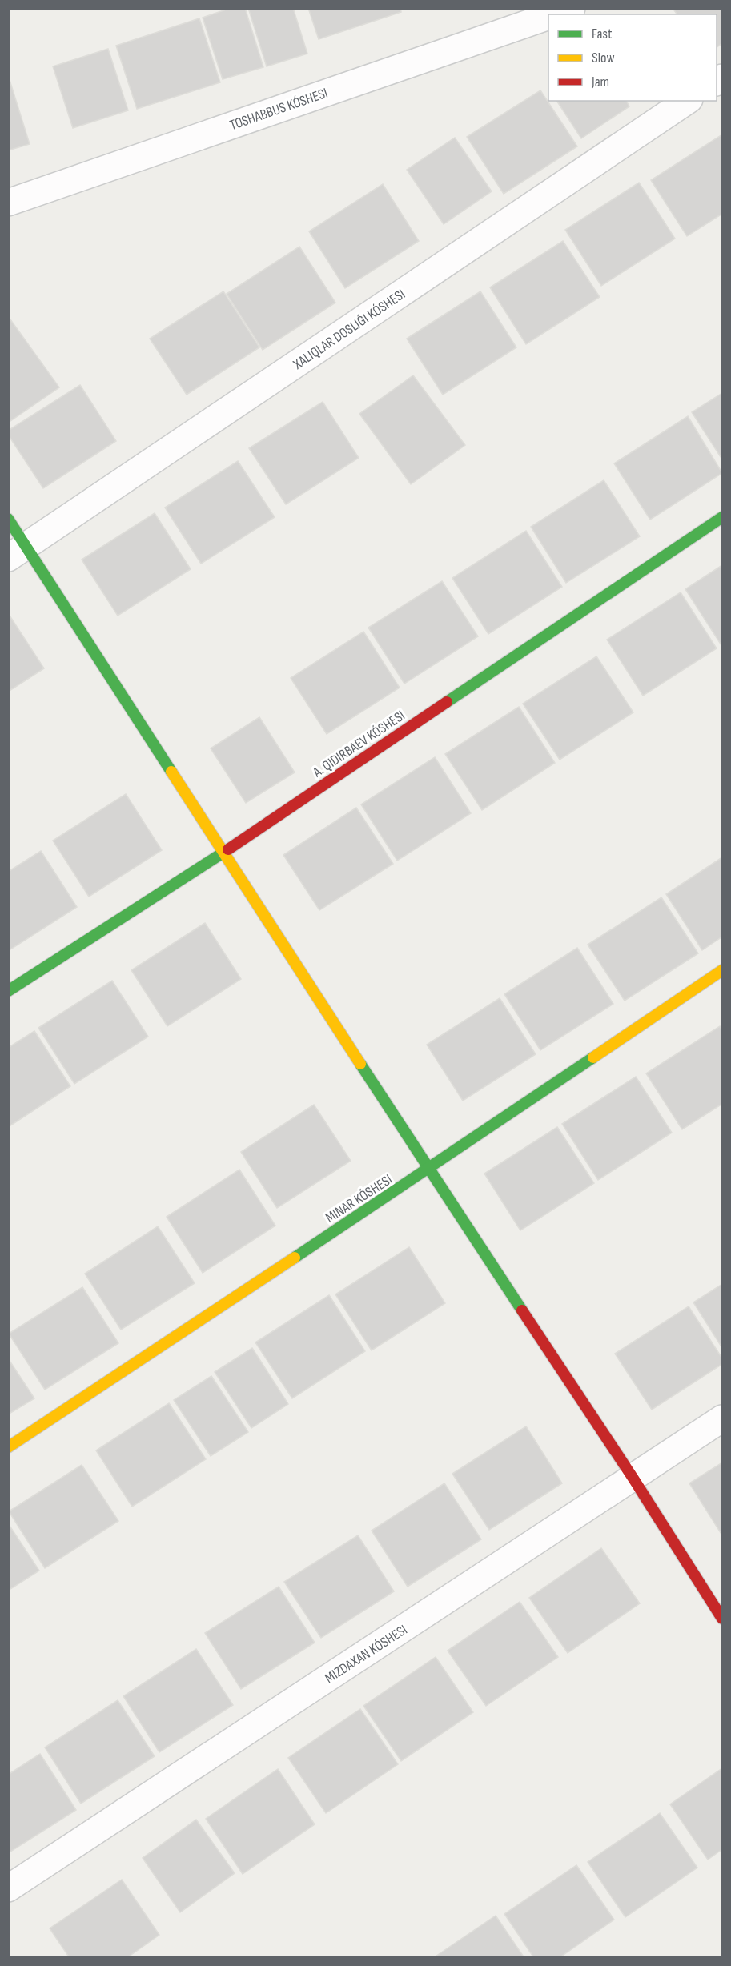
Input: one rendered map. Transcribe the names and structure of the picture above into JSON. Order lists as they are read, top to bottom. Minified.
{"streets":{"street":["TOSHABBUS KÓSHESI","MINAR KÓSHESI","MIZDAXAN KÓSHESI"]},"legend":["Fast","Slow","Jam"]}
